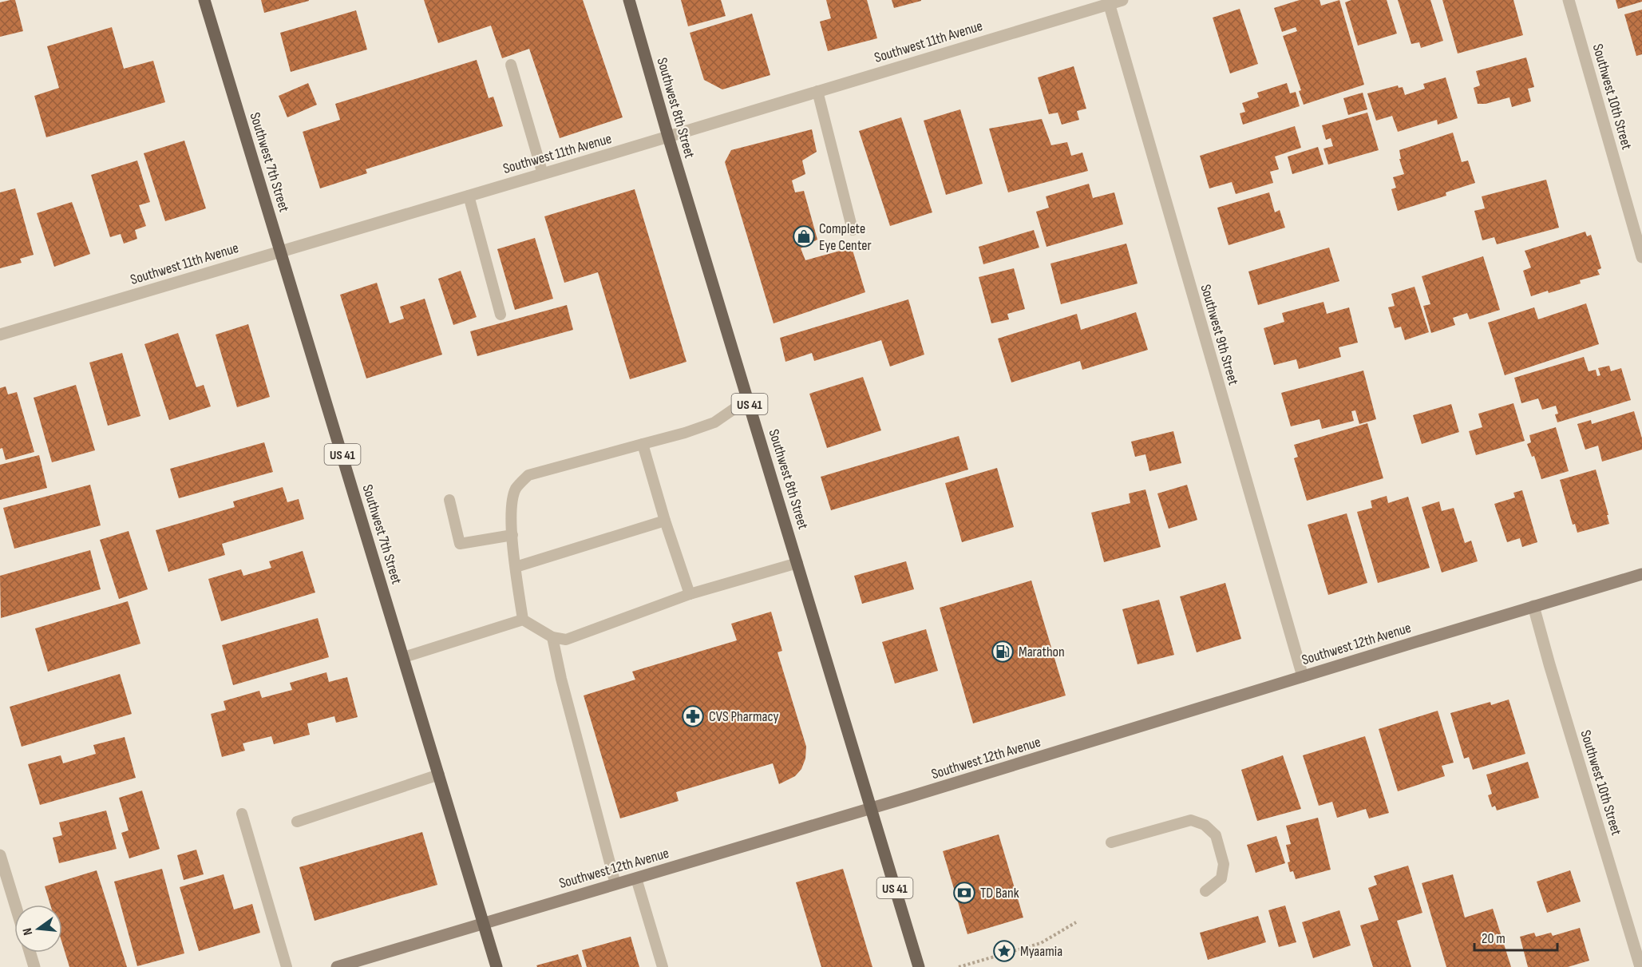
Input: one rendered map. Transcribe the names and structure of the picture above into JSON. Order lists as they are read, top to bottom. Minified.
{"streets":{"main road":["Southwest 8th Street","Southwest 7th Street","US 41","Southwest 12th Avenue"],"street":["Southwest 11th Avenue","Southwest 10th Street","Southwest 9th Street"]},"crossings":[["Southwest 11th Avenue","Southwest 8th Street"],["Southwest 11th Avenue","Southwest 7th Street"],["Southwest 11th Avenue","Southwest 9th Street"],["Southwest 10th Street","Southwest 12th Avenue"],["Southwest 8th Street","Southwest 12th Avenue"],["Southwest 7th Street","Southwest 12th Avenue"],["Southwest 9th Street","Southwest 12th Avenue"]],"places":{"shop":["Complete Eye Center"],"fuel station":["Marathon"],"pharmacy":["CVS Pharmacy"],"bank":["TD Bank"],"place":["Myaamia"]},"scale_bar":"20 m","north":"left"}
